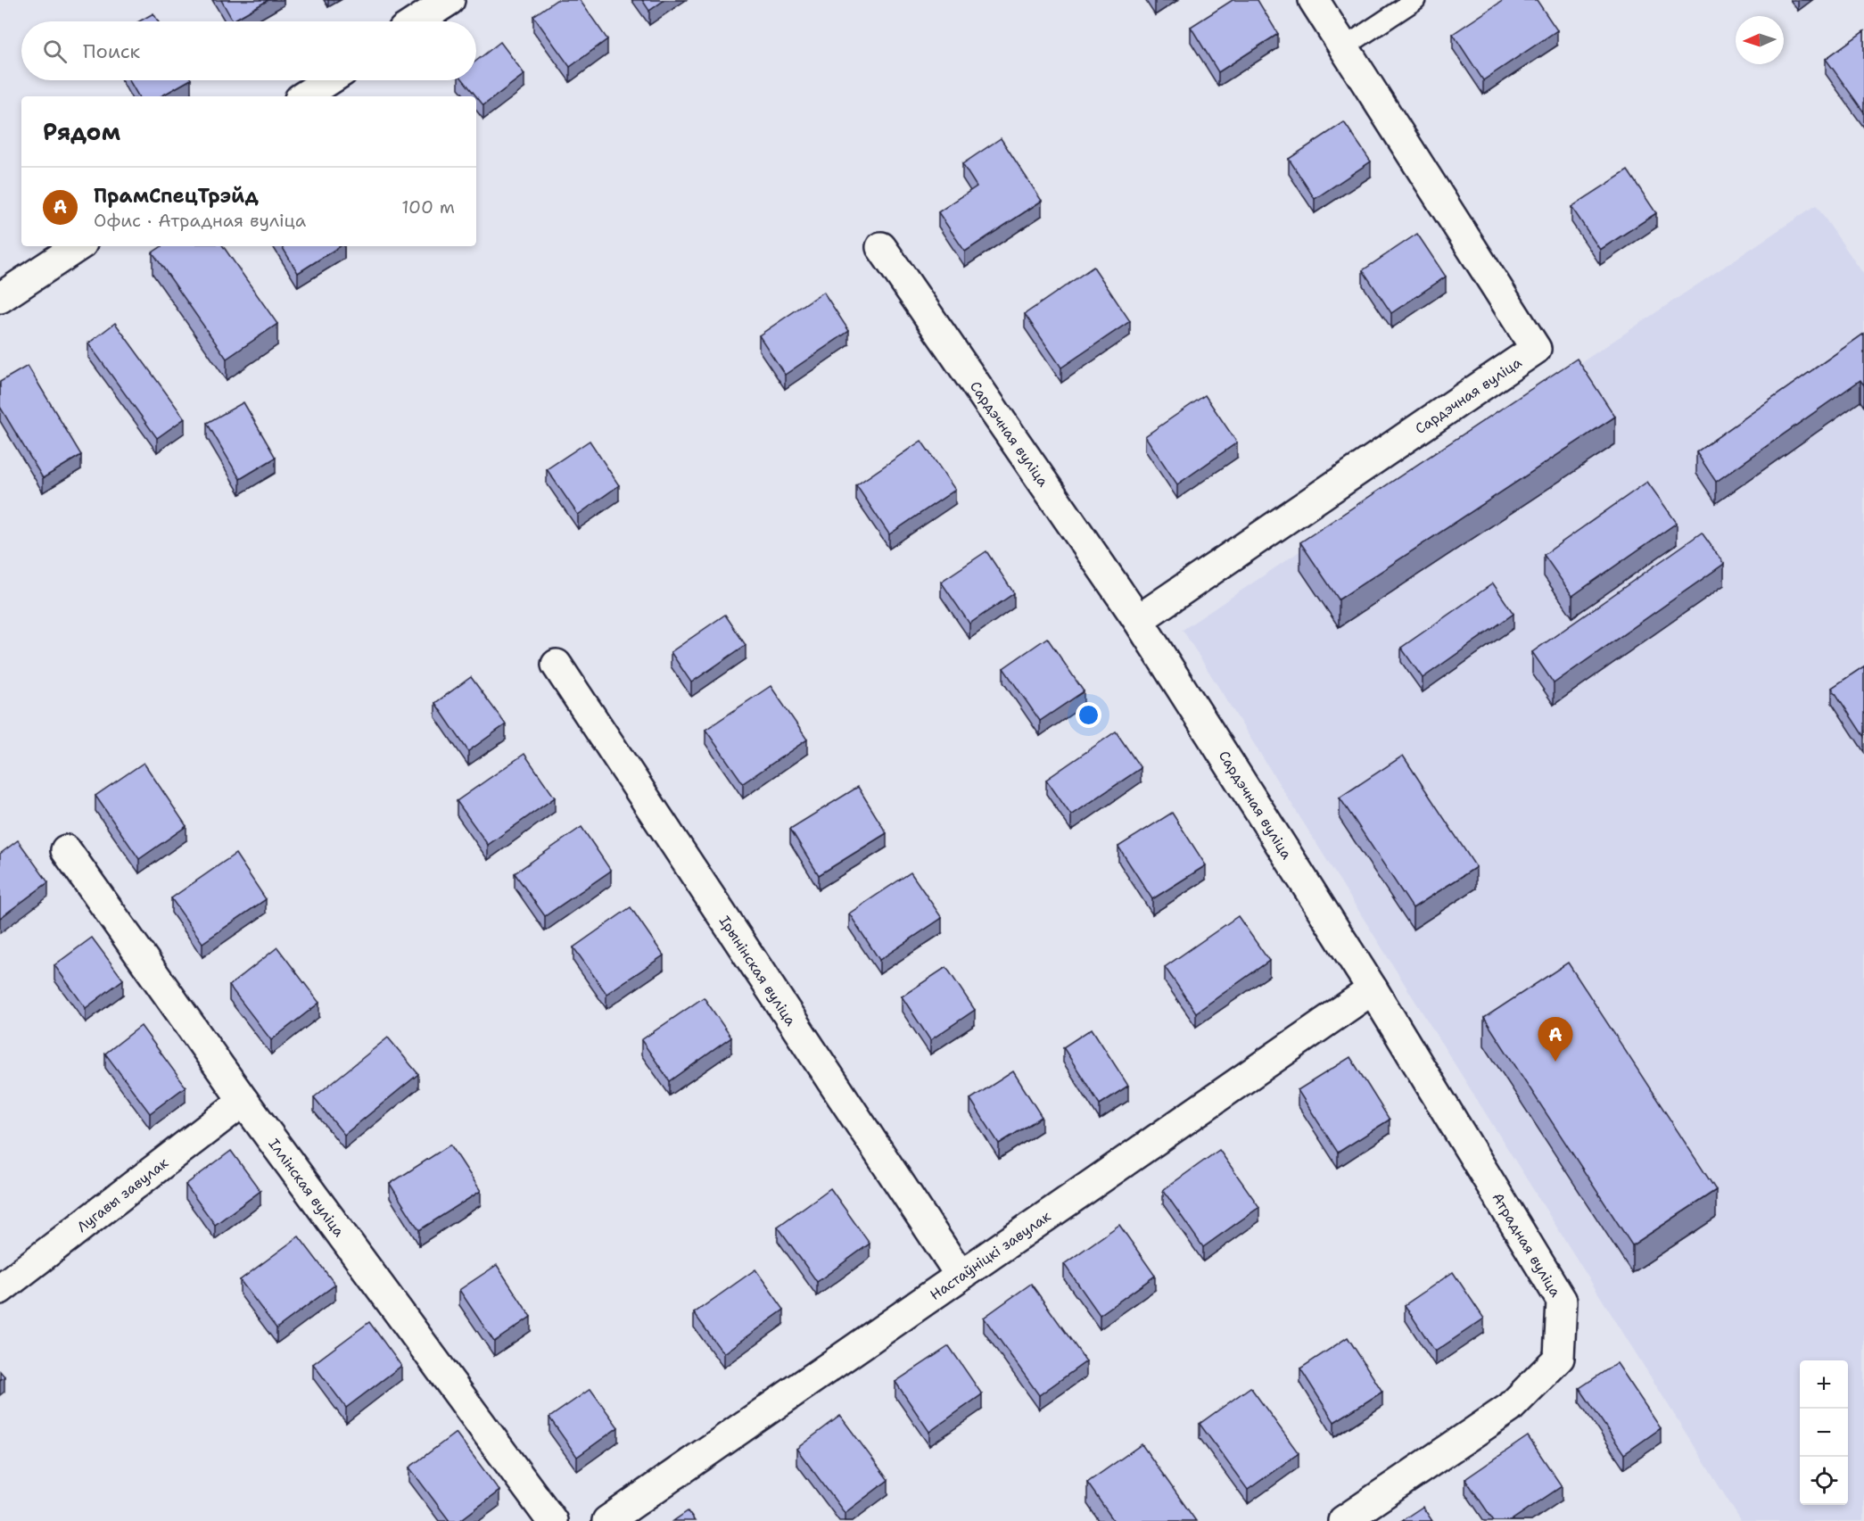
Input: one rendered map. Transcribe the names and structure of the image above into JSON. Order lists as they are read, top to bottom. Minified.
{"streets":{"street":["Сардэчная вуліца","Ірынінская вуліца","Іллінская вуліца","Лугавы завулак","Атрадная вуліца","Настаўніцкі завулак"]},"crossings":[["Сардэчная вуліца","Атрадная вуліца"],["Сардэчная вуліца","Настаўніцкі завулак"],["Ірынінская вуліца","Настаўніцкі завулак"],["Іллінская вуліца","Лугавы завулак"],["Атрадная вуліца","Настаўніцкі завулак"]],"north":"left","page":{"search":"Поиск","heading":"Рядом","list":[{"mark":"A","name":"ПрамСпецТрэйд","note":"Офис · Атрадная вуліца","value":"100 m"}],"pins":"A","map_buttons":["+","−"]}}
